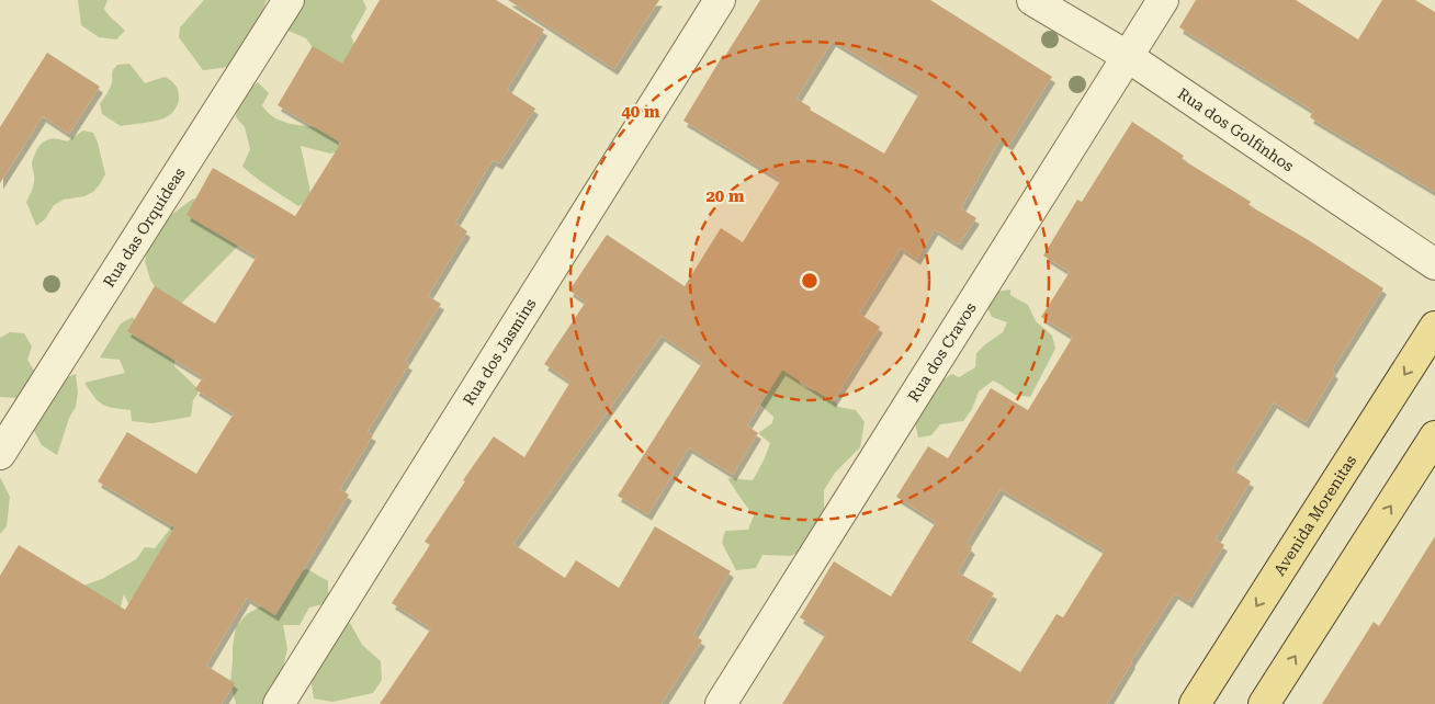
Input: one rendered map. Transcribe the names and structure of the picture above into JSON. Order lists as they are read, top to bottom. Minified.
{"streets":{"main road":["Avenida Morenitas"],"street":["Rua dos Golfinhos","Rua das Orquídeas","Rua dos Jasmins","Rua dos Cravos"]},"crossings":[["Rua dos Golfinhos","Rua dos Cravos"]],"rings":["40 m","20 m"]}
